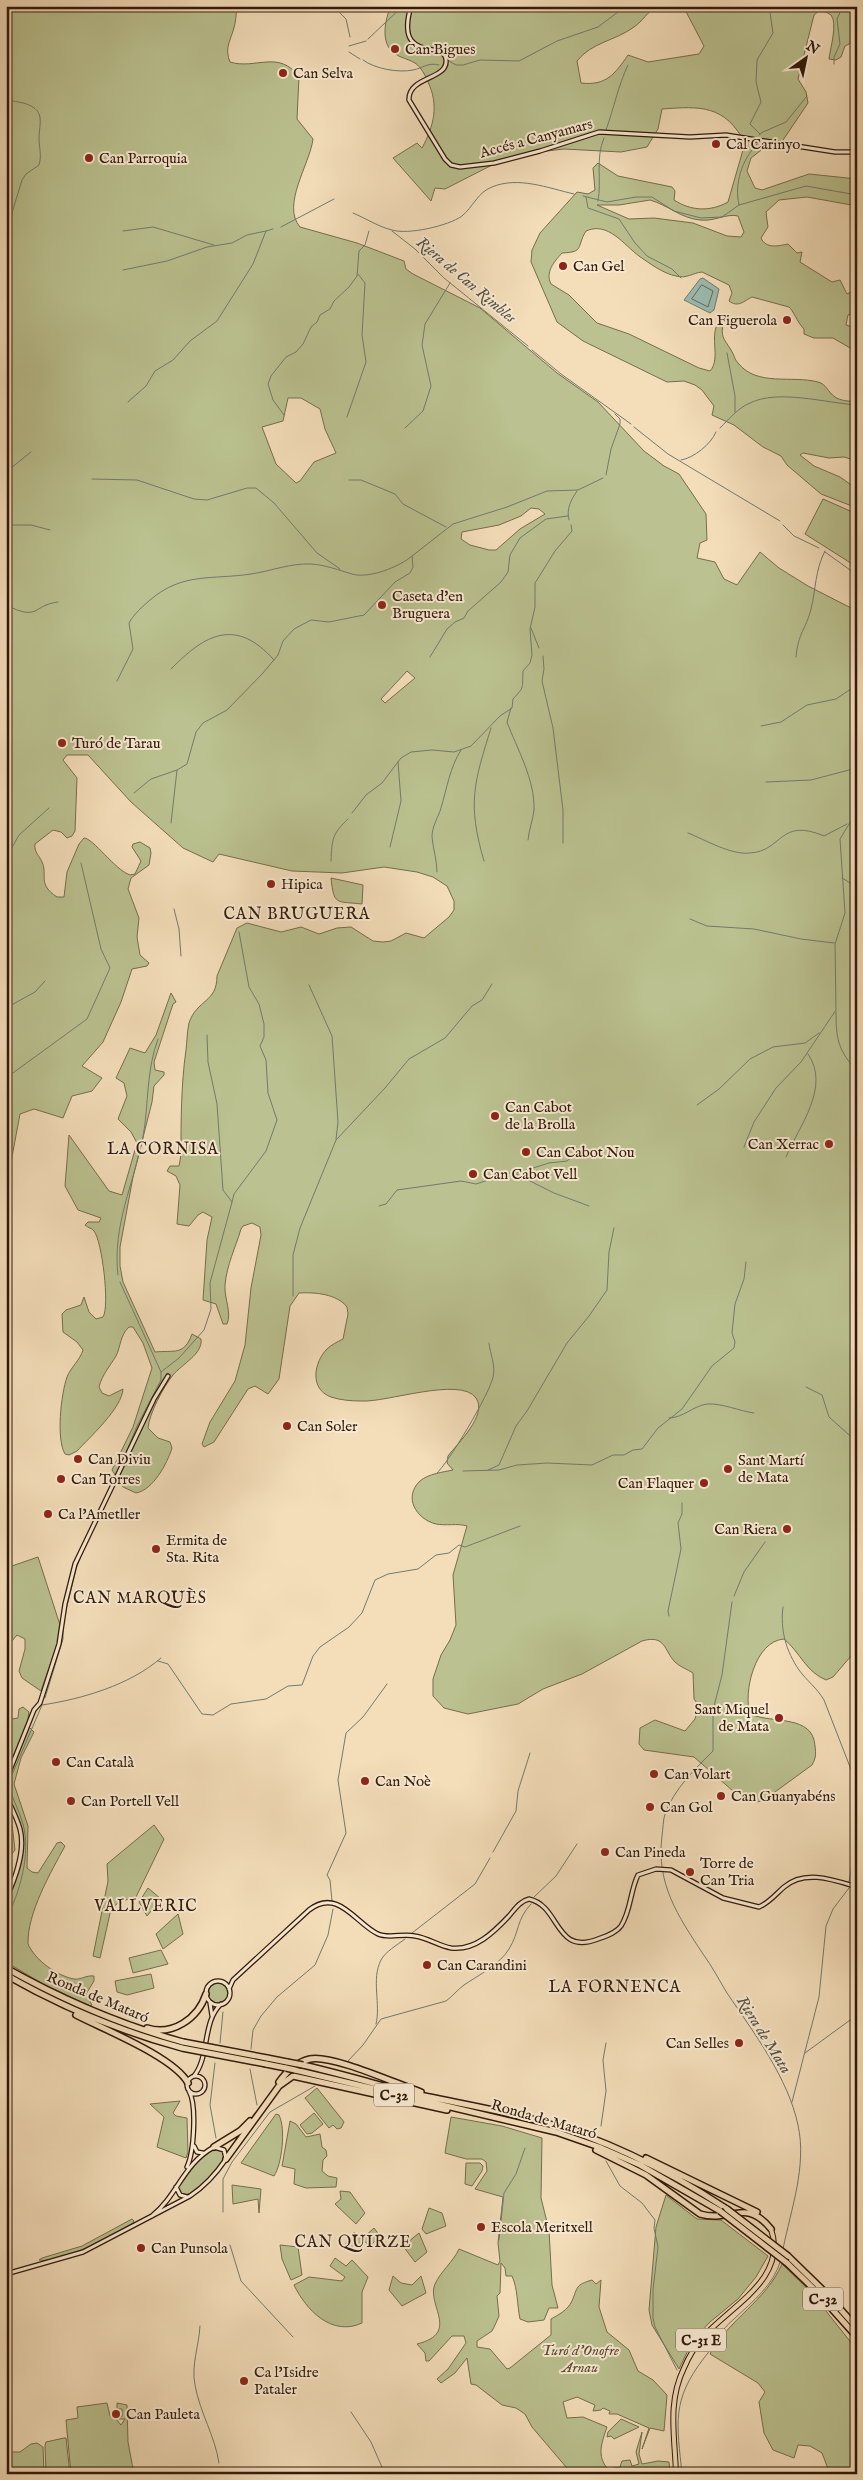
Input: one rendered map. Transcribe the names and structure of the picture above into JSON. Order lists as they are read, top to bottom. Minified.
{"streets":{"highway":["Ronda de Mataró","C-32"],"main road":["C-31 E"],"street":["Accés a Canyamars"]},"crossings":[["Ronda de Mataró","C-32"]],"districts":["CAN BRUGUERA","LA CORNISA","CAN MARQUÈS","VALLVERIC","LA FORNENCA","CAN QUIRZE"],"water":["Riera de Can Rimbles","Riera de Mata"],"parks":["Turó d'Onofre Arnau"],"places":["Can Bigues","Can Selva","Cal Carinyo","Can Parroquia","Can Gel","Can Figuerola","Caseta d'en Bruguera","Turó de Tarau","Hipica","Can Cabot de la Brolla","Can Xerrac","Can Cabot Nou","Can Cabot Vell","Can Soler","Can Diviu","Sant Martí de Mata","Can Torres","Can Flaquer","Ca l'Ametller","Can Riera","Ermita de Sta. Rita","Sant Miquel de Mata","Can Català","Can Volart","Can Noè","Can Guanyabéns","Can Portell Vell","Can Gol","Can Pineda","Torre de Can Tria","Can Carandini","Can Selles","Escola Meritxell","Can Punsola","Ca l'Isidre Pataler","Can Pauleta"],"north":"top right"}
